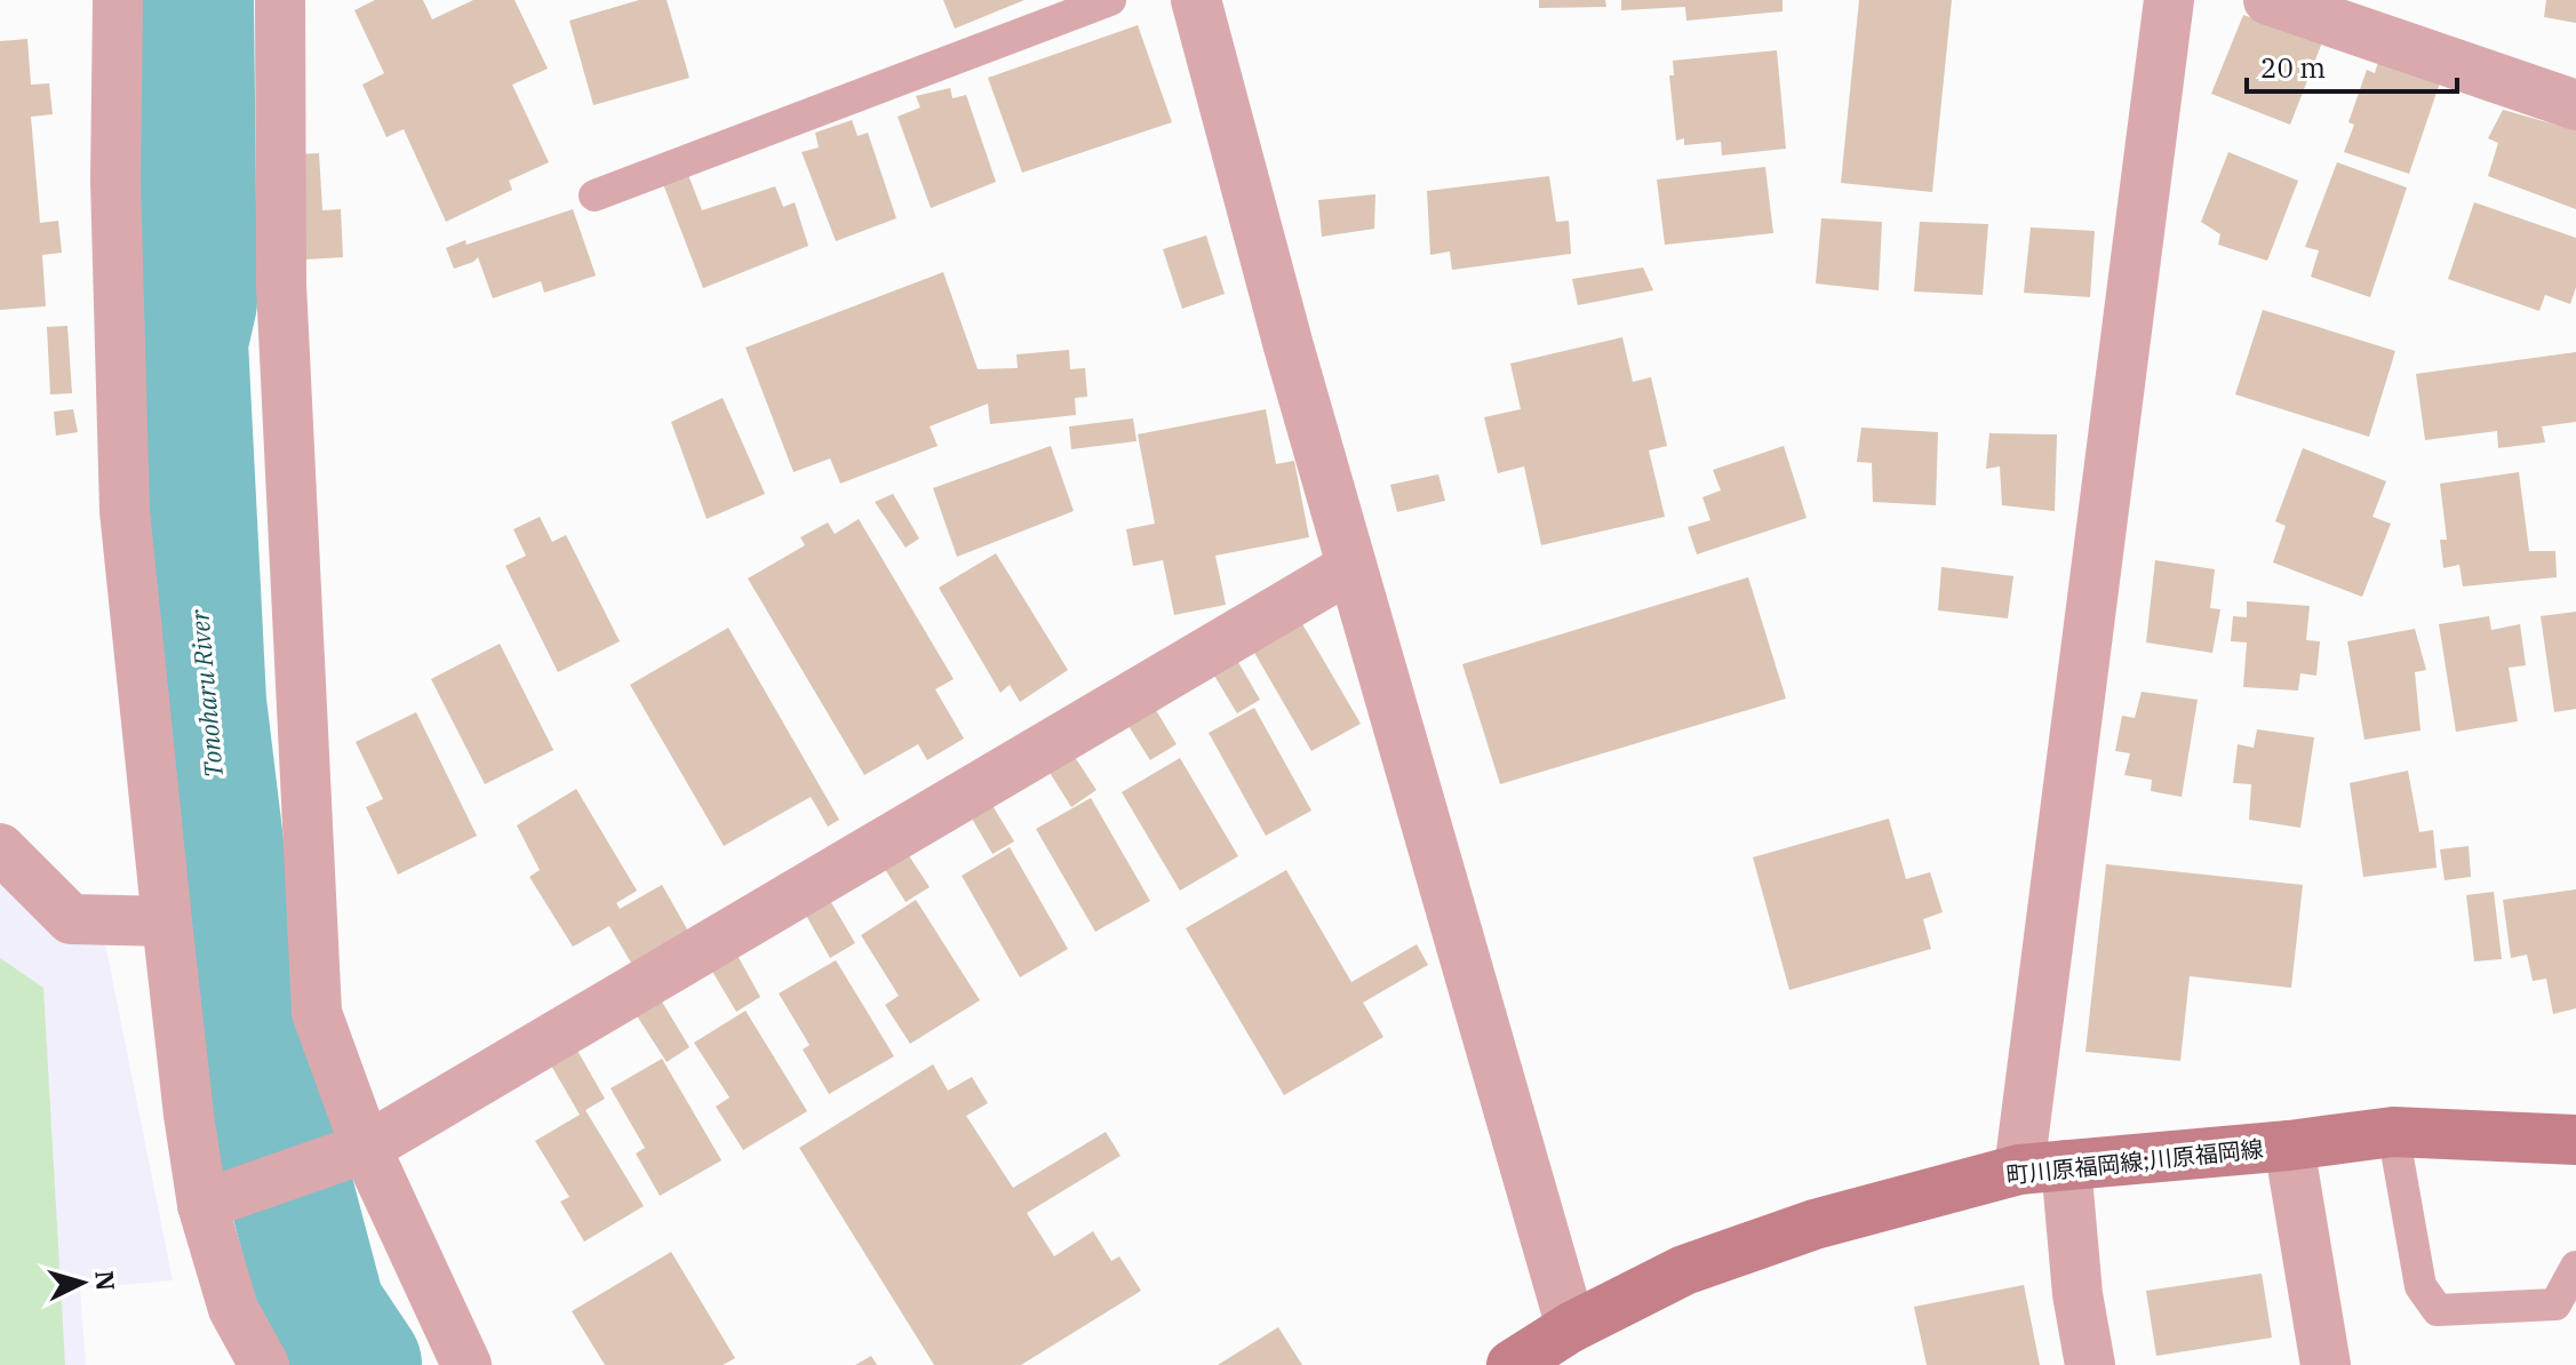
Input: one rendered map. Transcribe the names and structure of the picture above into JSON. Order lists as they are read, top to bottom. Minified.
{"streets":{"main road":["町川原福岡線;川原福岡線"]},"water":["Tonoharu River"],"scale_bar":"20 m","north":"right"}
